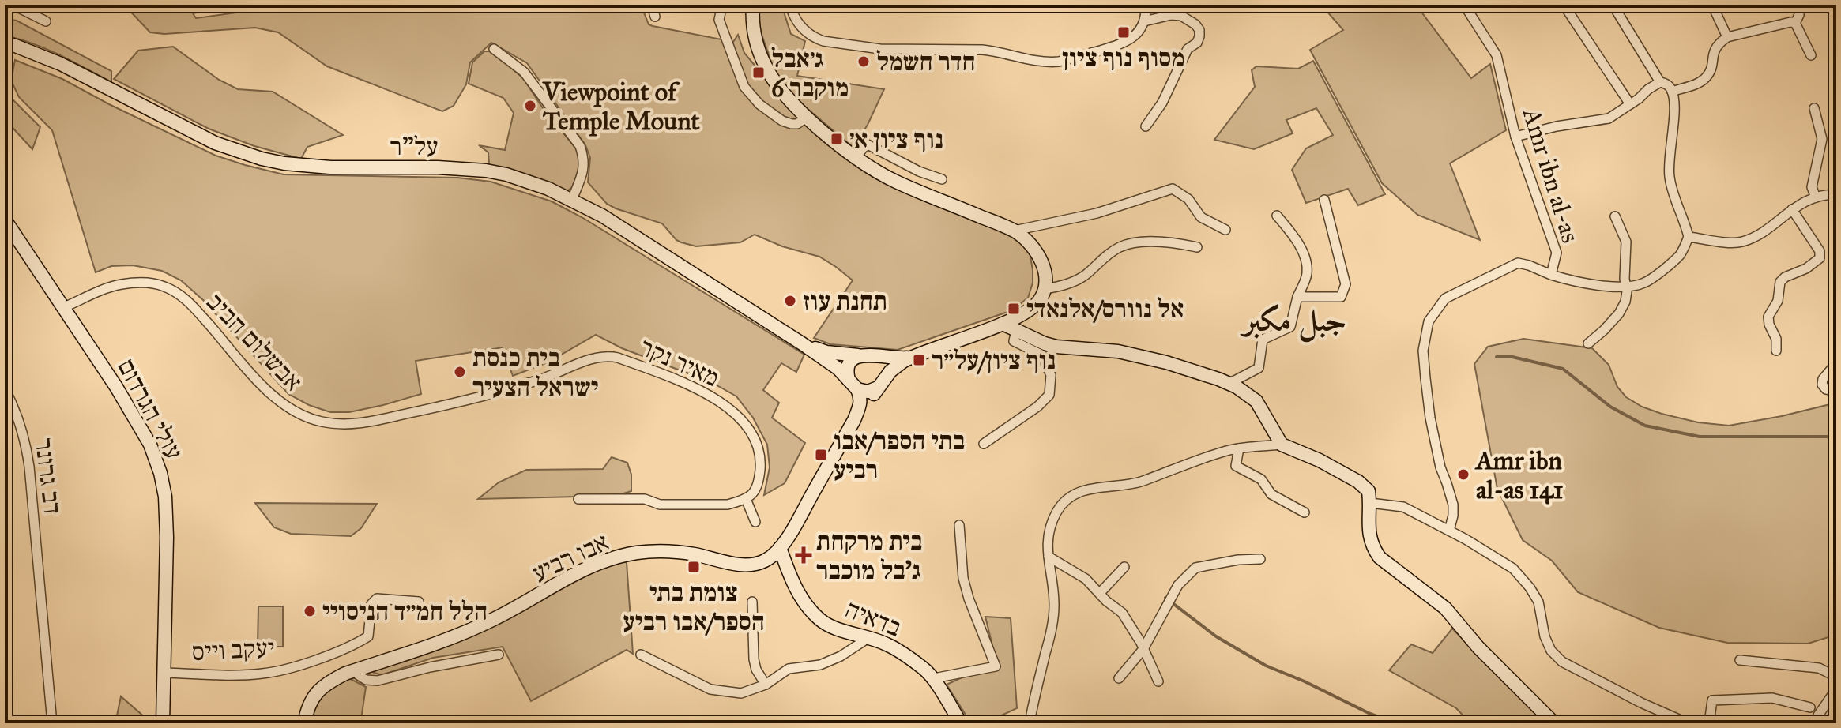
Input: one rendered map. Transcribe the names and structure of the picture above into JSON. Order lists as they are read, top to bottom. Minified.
{"streets":{"street":["על\"ר","Amr ibn al-as","אבשלום חביב","מאיר נקר","עולי הגרדום","דב גרונר","אבו רביע","בדאיה","יעקב וייס"]},"crossings":[["על\"ר","אבו רביע"],["אבשלום חביב","מאיר נקר"],["אבשלום חביב","עולי הגרדום"],["עולי הגרדום","יעקב וייס"],["אבו רביע","בדאיה"]],"districts":["جبل مكبر"],"places":{"transit":["מסוף נוף ציון","ג׳אבל מוקבר 6","נוף ציון א׳","אל נוורס/אלנאדי","נוף ציון/על״ר","בתי הספר/אבו רביע","צומת בתי הספר/אבו רביע"],"other":["חדר חשמל","Viewpoint of Temple Mount","תחנת עוז","בית כנסת ישראל הצעיר","Amr ibn al-as 141","הלל חמ״ד הניסויי"],"health":["בית מרקחת ג'בל מוכבר"]}}
